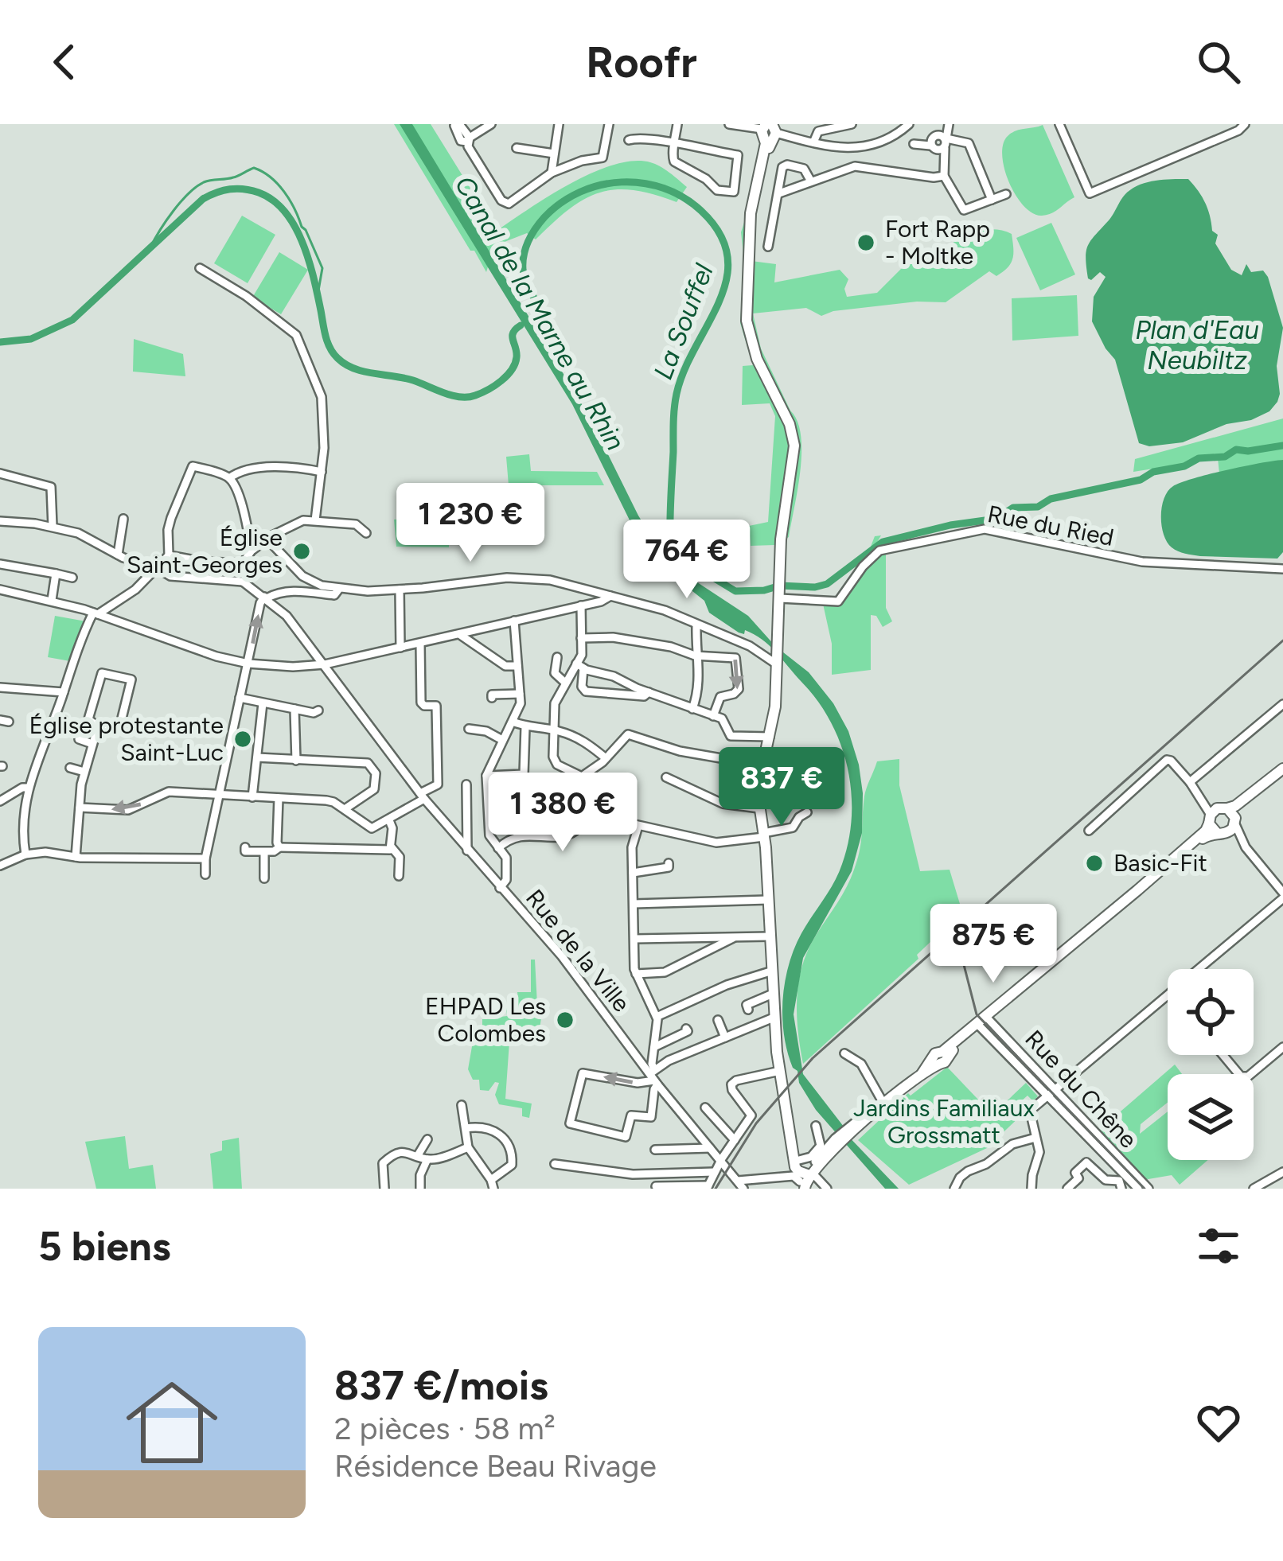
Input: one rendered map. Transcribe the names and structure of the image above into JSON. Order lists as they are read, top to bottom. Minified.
{"streets":{"street":["Rue du Ried","Rue de la Ville","Rue du Chêne"]},"water":["Canal de la Marne au Rhin","La Souffel","Plan d'Eau Neubiltz"],"parks":["Jardins Familiaux Grossmatt"],"places":["Fort Rapp - Moltke","Église Saint-Georges","Église protestante Saint-Luc","Basic-Fit","EHPAD Les Colombes"],"page":{"header":"Roofr","price":["1 230 €","764 €","837 €","1 380 €","875 €"],"heading":"5 biens","list":[{"name":"837 €/mois","note":"2 pièces · 58 m² · Résidence Beau Rivage"}]}}
